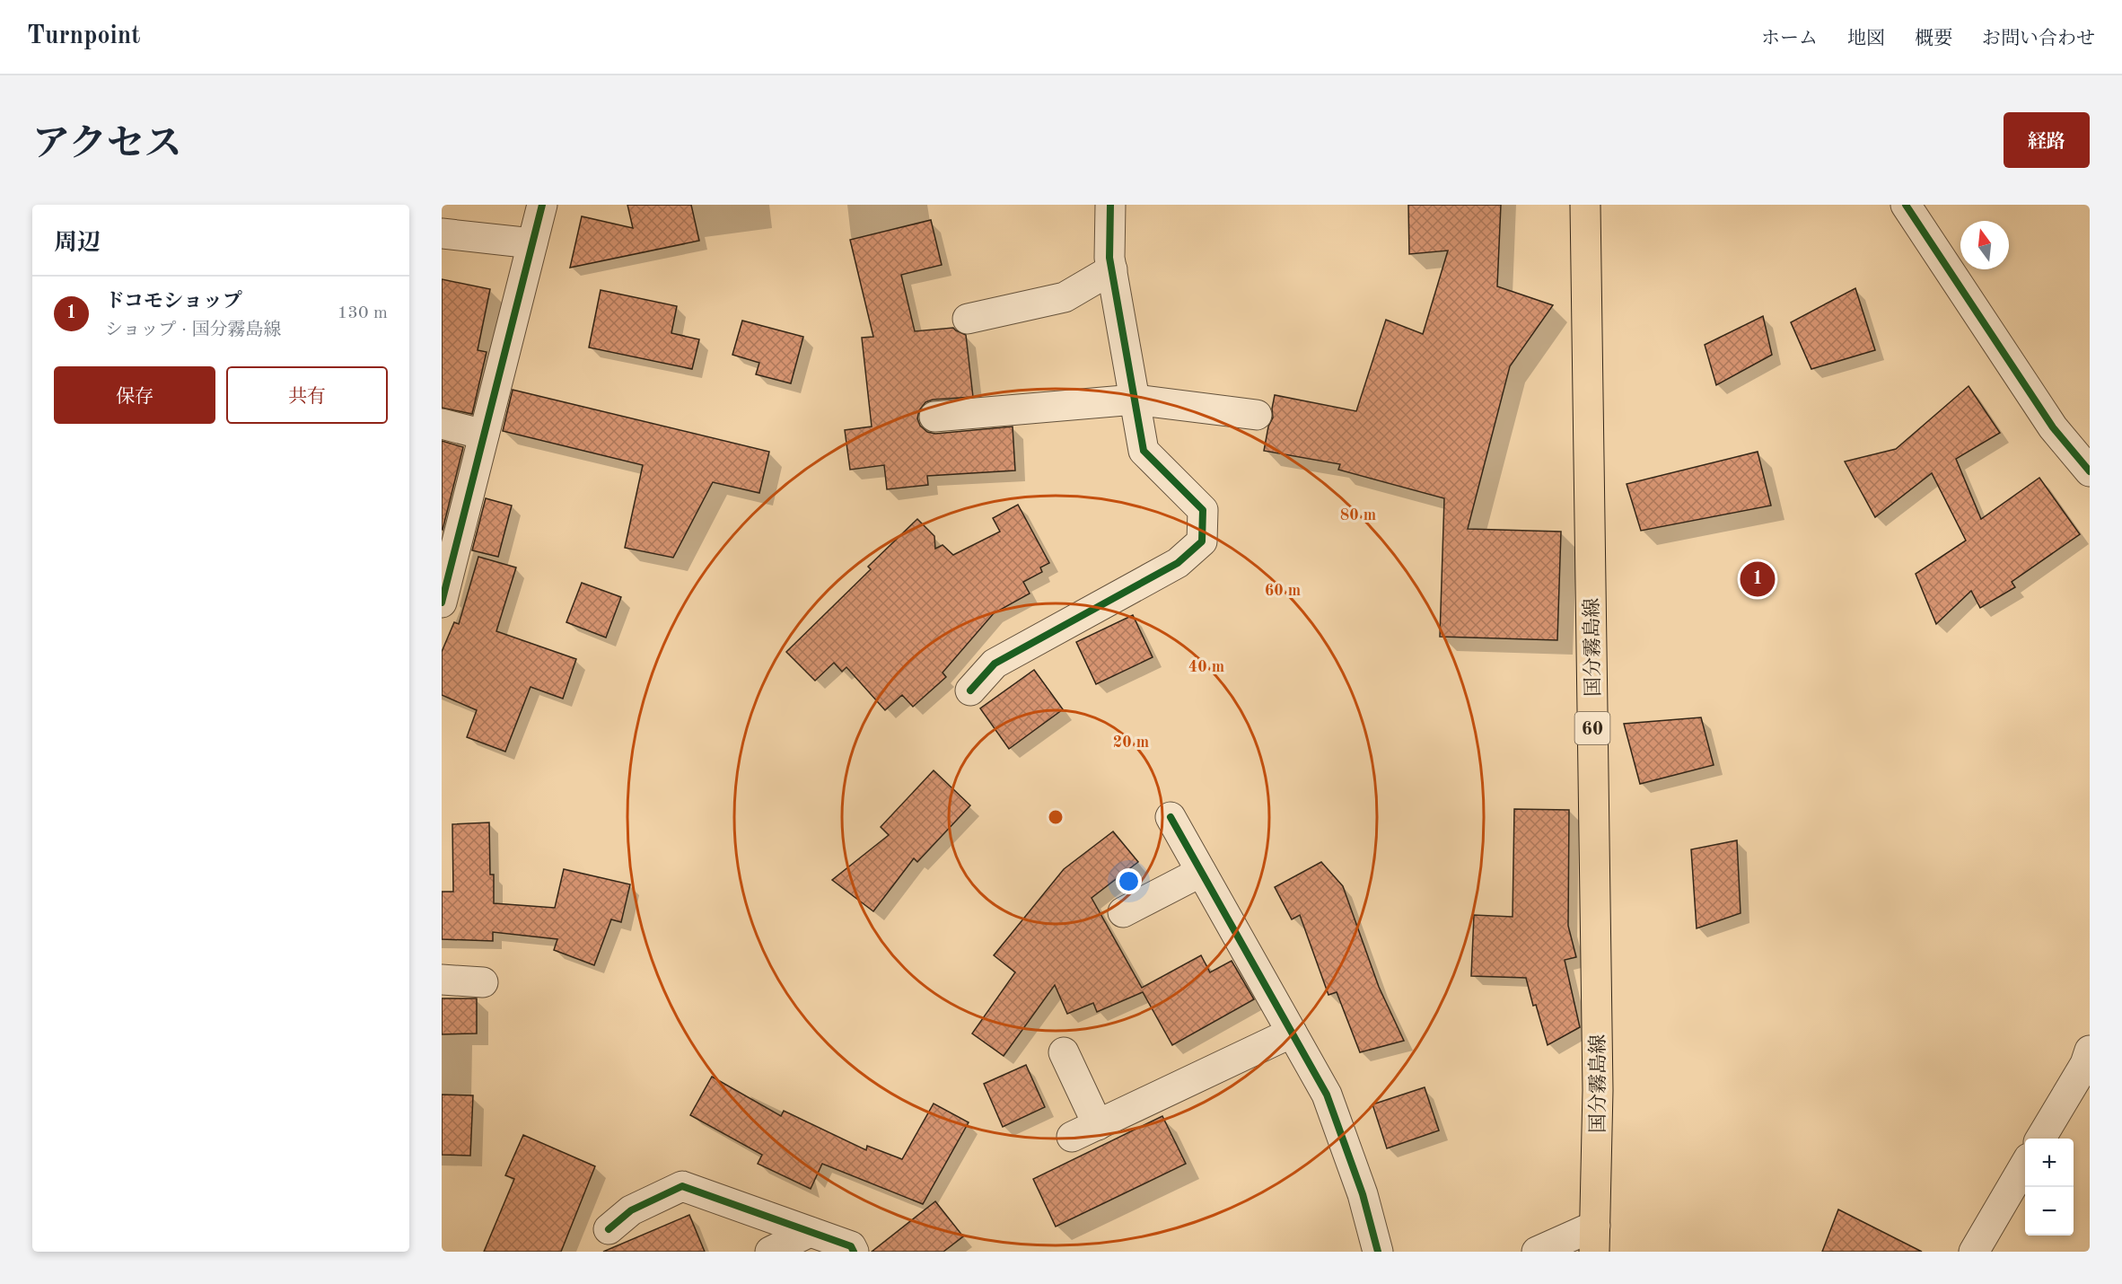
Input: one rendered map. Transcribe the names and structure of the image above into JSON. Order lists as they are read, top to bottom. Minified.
{"streets":{"main road":["国分霧島線","60"]},"north":"top","page":{"header":"Turnpoint","nav":["ホーム","地図","概要","お問い合わせ"],"title":"アクセス","buttons":["経路",["保存","共有"]],"heading":"周辺","list":[{"mark":"1","name":"ドコモショップ","note":"ショップ · 国分霧島線","value":"130 m"}],"pins":"1","map_buttons":["+","−"]},"rings":["80 m","60 m","40 m","20 m"]}
